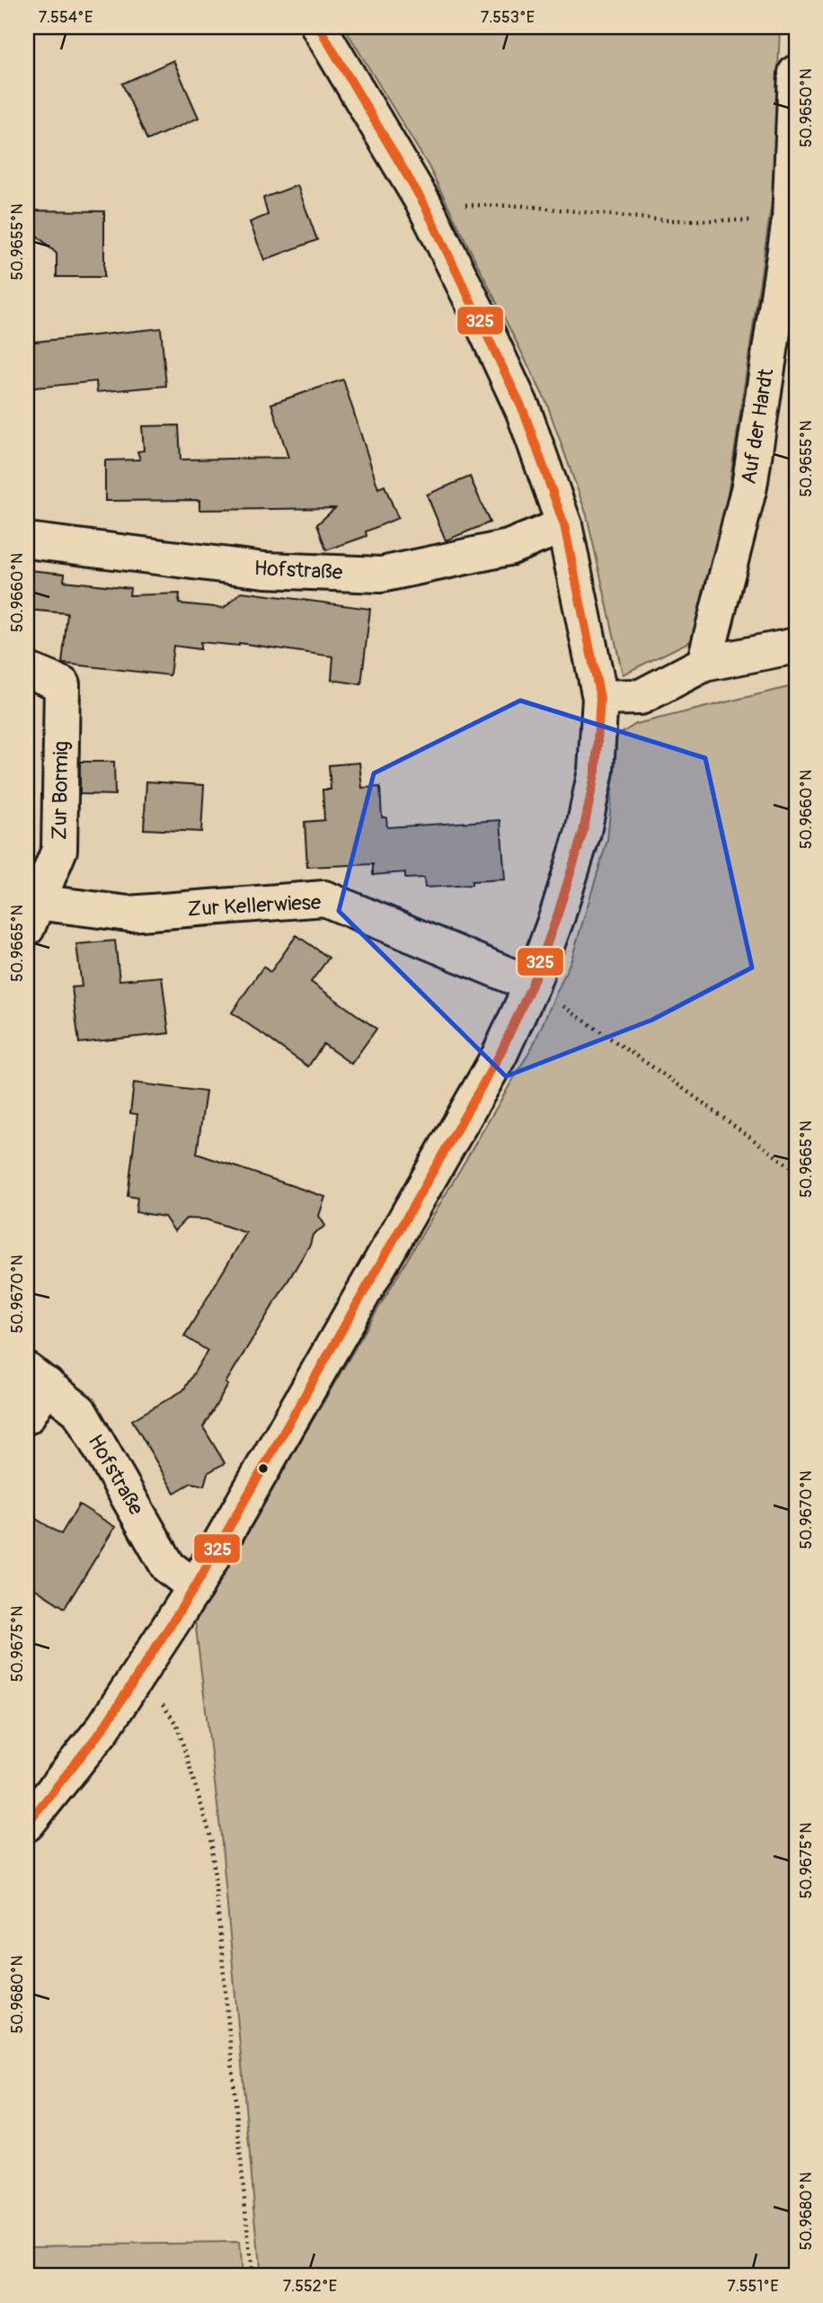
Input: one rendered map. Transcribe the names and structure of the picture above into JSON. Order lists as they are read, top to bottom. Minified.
{"streets":{"street":["Auf der Hardt","Hofstraße","Zur Bormig","Zur Kellerwiese"]},"crossings":[["Zur Bormig","Zur Kellerwiese"]],"lines":["transit line 325"],"coordinates":["7.554°E","7.553°E","50.9650°N","50.9655°N","50.9660°N","50.9665°N","50.9670°N","50.9675°N","50.9680°N","7.552°E","7.551°E"]}
